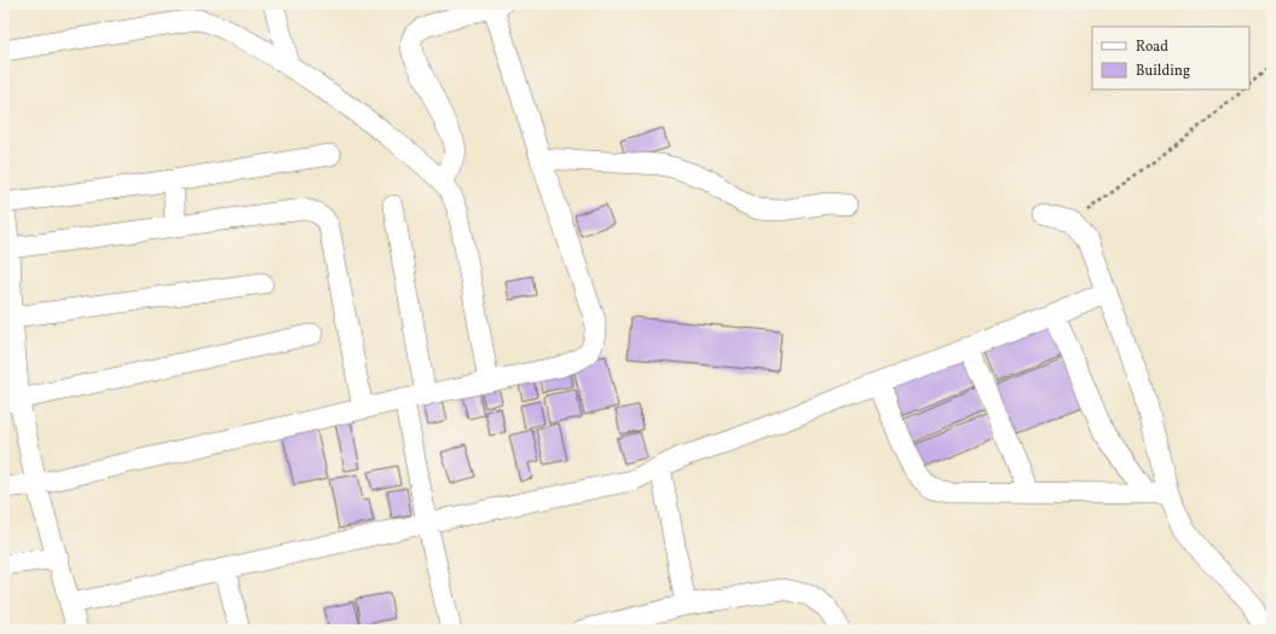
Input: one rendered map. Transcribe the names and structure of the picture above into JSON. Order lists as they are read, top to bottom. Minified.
{"legend":["Road","Building"]}
